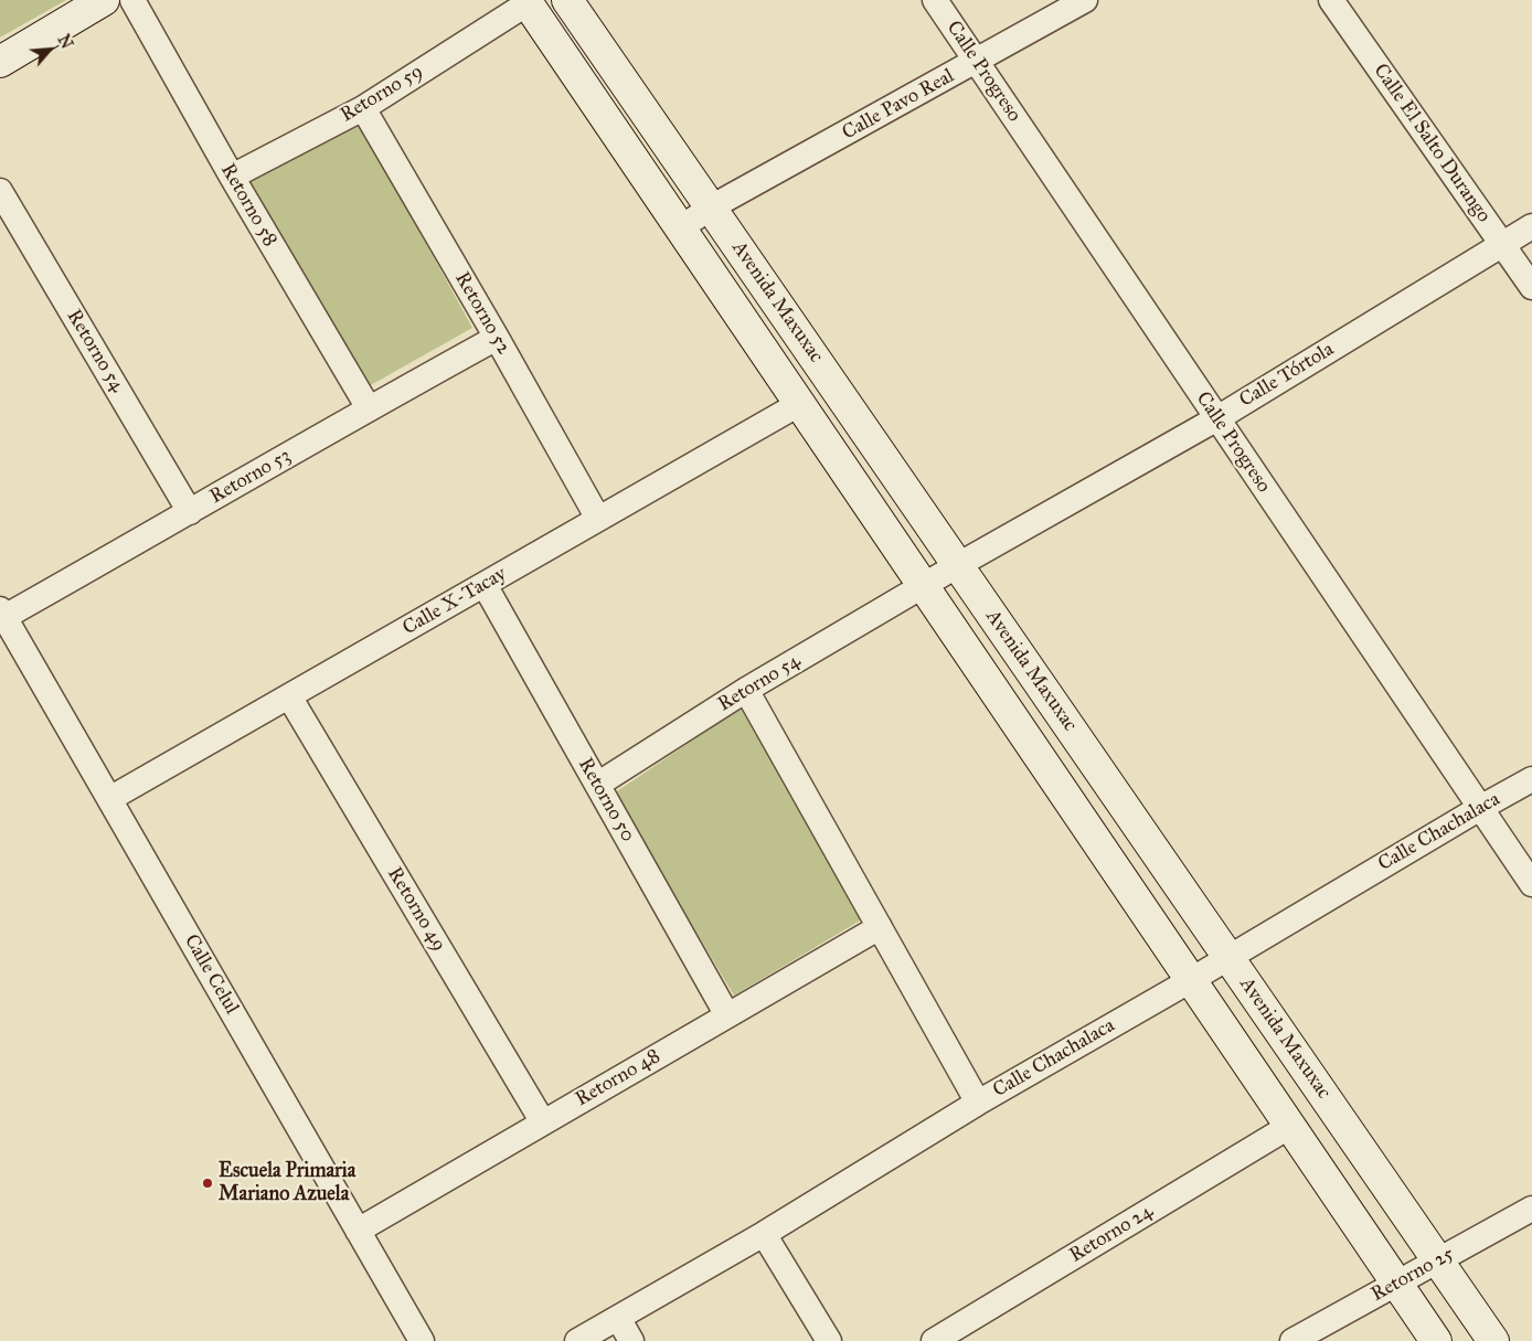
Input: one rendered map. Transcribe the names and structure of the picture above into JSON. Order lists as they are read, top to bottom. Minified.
{"streets":{"street":["Calle Progreso","Retorno 59","Calle Pavo Real","Calle El Salto Durango","Retorno 58","Avenida Maxuxac","Retorno 52","Retorno 54","Calle Tórtola","Retorno 53","Calle X-Tacay","Retorno 50","Calle Chachalaca","Retorno 49","Calle Celul","Retorno 48","Retorno 24","Retorno 25"]},"crossings":[["Calle Progreso","Calle Pavo Real"],["Calle Progreso","Calle Tórtola"],["Calle Progreso","Calle Chachalaca"],["Retorno 59","Retorno 58"],["Retorno 59","Avenida Maxuxac"],["Retorno 59","Retorno 52"],["Calle Pavo Real","Avenida Maxuxac"],["Calle El Salto Durango","Calle Tórtola"],["Retorno 58","Retorno 53"],["Avenida Maxuxac","Retorno 54"],["Avenida Maxuxac","Calle Tórtola"],["Avenida Maxuxac","Calle X-Tacay"],["Avenida Maxuxac","Calle Chachalaca"],["Avenida Maxuxac","Retorno 24"],["Avenida Maxuxac","Retorno 25"],["Retorno 52","Retorno 53"],["Retorno 52","Calle X-Tacay"],["Retorno 54","Calle Tórtola"],["Retorno 54","Retorno 53"],["Retorno 54","Retorno 50"],["Retorno 53","Calle Celul"],["Calle X-Tacay","Retorno 50"],["Calle X-Tacay","Retorno 49"],["Calle X-Tacay","Calle Celul"],["Retorno 50","Retorno 48"],["Retorno 49","Retorno 48"],["Calle Celul","Retorno 48"]],"places":["Escuela Primaria Mariano Azuela"],"north":"top right"}
